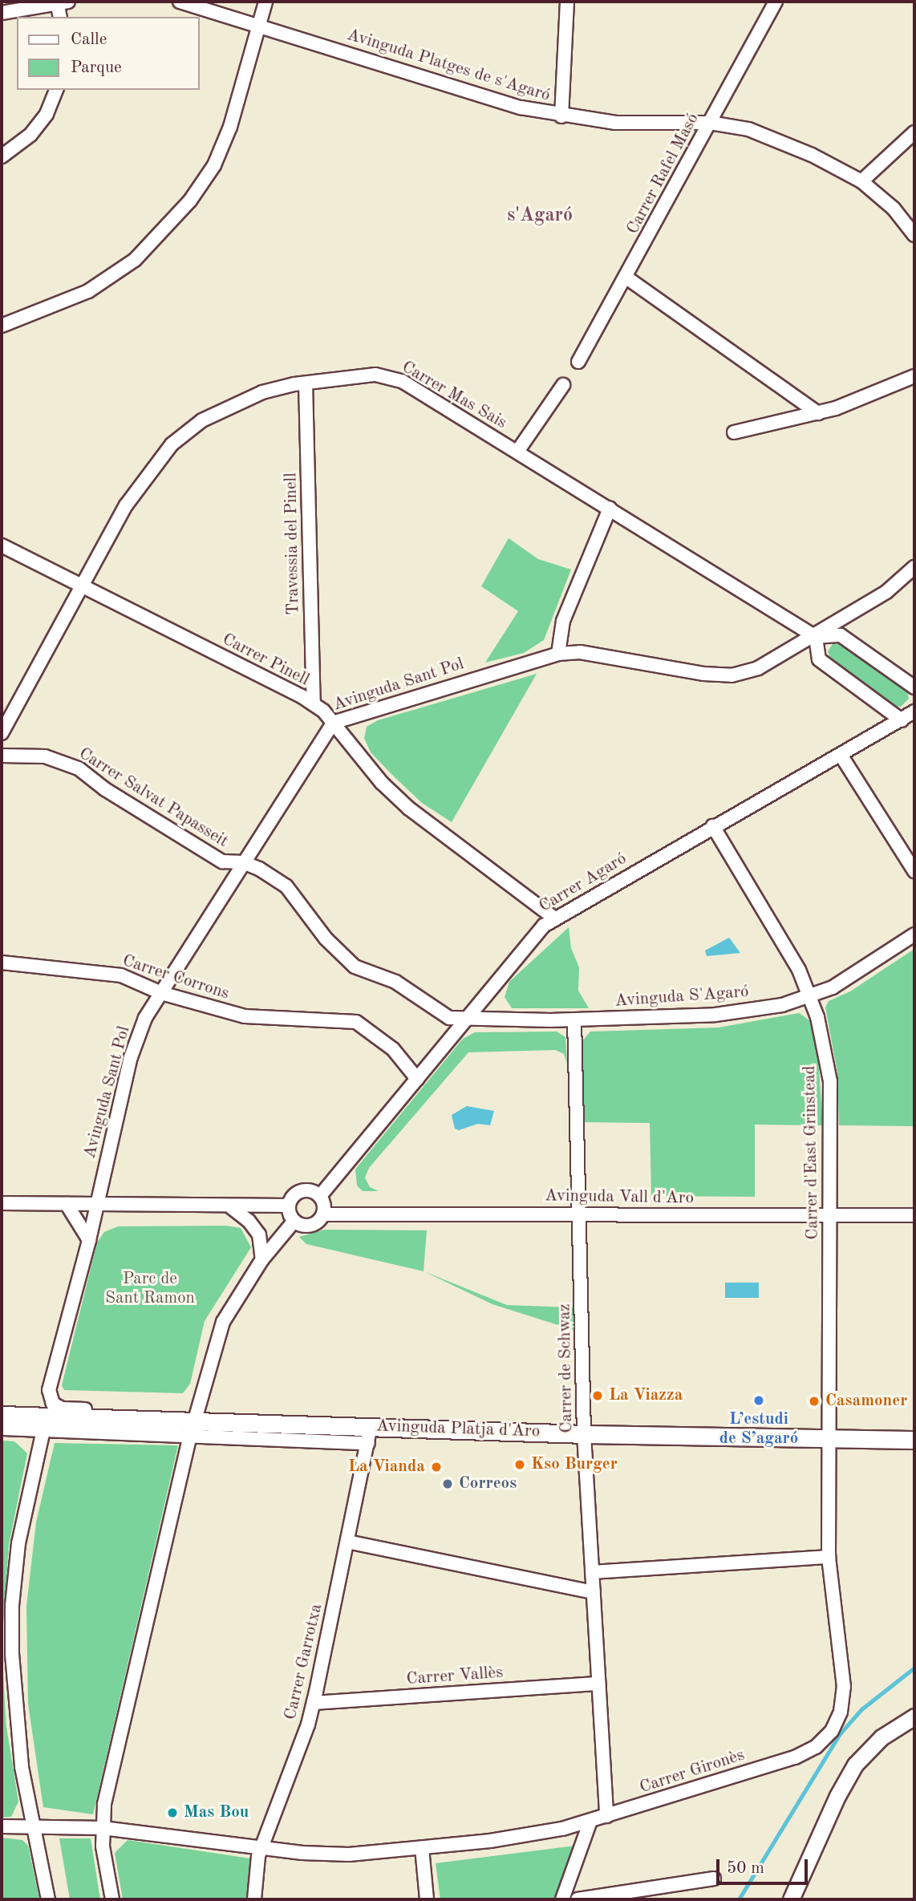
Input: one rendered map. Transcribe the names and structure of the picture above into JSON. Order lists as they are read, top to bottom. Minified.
{"streets":{"main road":["Avinguda Platja d'Aro"],"street":["Avinguda Platges de s'Agaró","Carrer Rafel Masó","Carrer Mas Sais","Travessia del Pinell","Carrer Pinell","Avinguda Sant Pol","Carrer Salvat Papasseit","Carrer Agaró","Carrer Corrons","Avinguda S'Agaró","Carrer d'East Grinstead","Avinguda Vall d'Aro","Carrer de Schwaz","Carrer Garrotxa","Carrer Vallès","Carrer Gironès"]},"crossings":[["Avinguda Platges de s'Agaró","Carrer Rafel Masó"],["Carrer Mas Sais","Travessia del Pinell"],["Carrer Mas Sais","Carrer Pinell"],["Carrer Mas Sais","Avinguda Sant Pol"],["Travessia del Pinell","Carrer Pinell"],["Carrer Pinell","Avinguda Sant Pol"],["Carrer Pinell","Carrer Agaró"],["Avinguda Sant Pol","Carrer Salvat Papasseit"],["Avinguda Sant Pol","Carrer Corrons"],["Avinguda Sant Pol","Avinguda Platja d'Aro"],["Carrer Salvat Papasseit","Carrer Agaró"],["Carrer Salvat Papasseit","Avinguda S'Agaró"],["Carrer Agaró","Carrer Corrons"],["Carrer Agaró","Avinguda S'Agaró"],["Carrer Agaró","Carrer d'East Grinstead"],["Carrer Agaró","Avinguda Vall d'Aro"],["Avinguda S'Agaró","Carrer d'East Grinstead"],["Avinguda S'Agaró","Carrer de Schwaz"],["Carrer d'East Grinstead","Avinguda Vall d'Aro"],["Carrer d'East Grinstead","Avinguda Platja d'Aro"],["Carrer d'East Grinstead","Carrer Gironès"],["Avinguda Vall d'Aro","Carrer de Schwaz"],["Carrer de Schwaz","Avinguda Platja d'Aro"],["Carrer de Schwaz","Carrer Vallès"],["Carrer de Schwaz","Carrer Gironès"],["Avinguda Platja d'Aro","Carrer Garrotxa"],["Avinguda Platja d'Aro","Carrer Gironès"],["Carrer Garrotxa","Carrer Vallès"],["Carrer Garrotxa","Carrer Gironès"]],"districts":["s'Agaró"],"parks":["Parc de Sant Ramon"],"places":["La Viazza","L’estudi de S’agaró","Casamoner","Kso Burger","La Vianda","Correos","Mas Bou"],"legend":["Calle","Parque"],"scale_bar":"50 m"}
